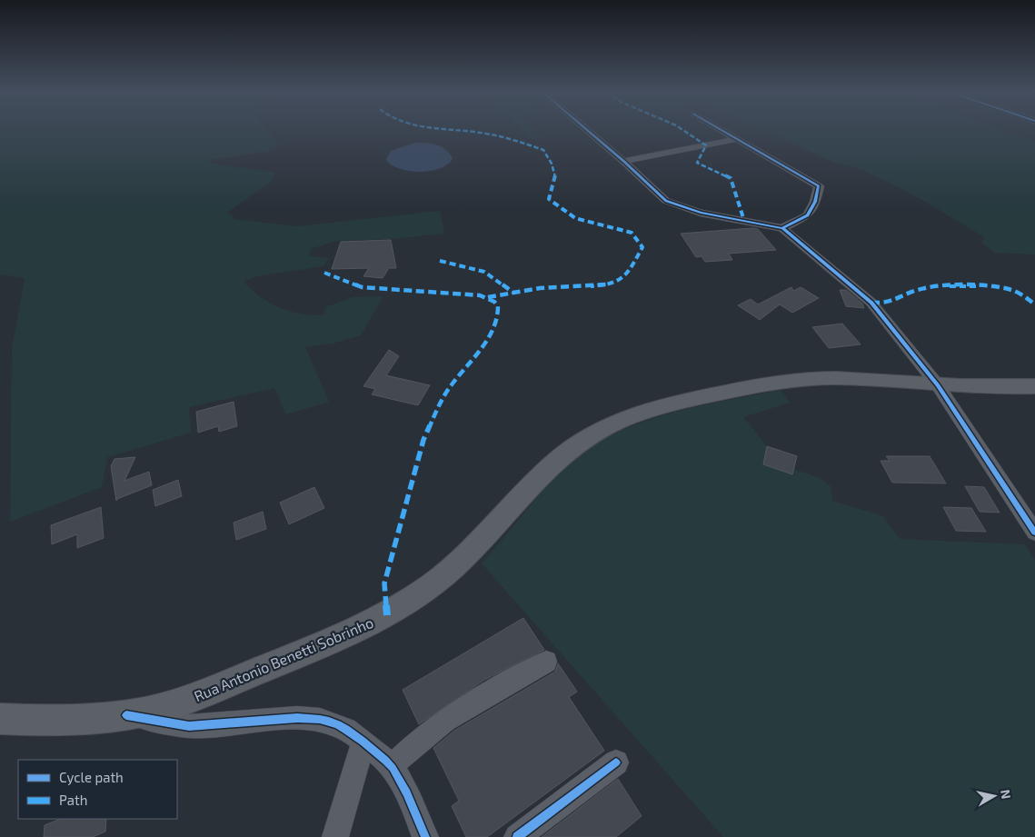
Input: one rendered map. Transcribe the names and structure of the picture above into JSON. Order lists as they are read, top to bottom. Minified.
{"streets":{"main road":["Rua Antonio Benetti Sobrinho"]},"legend":["Cycle path","Path"],"north":"right"}
